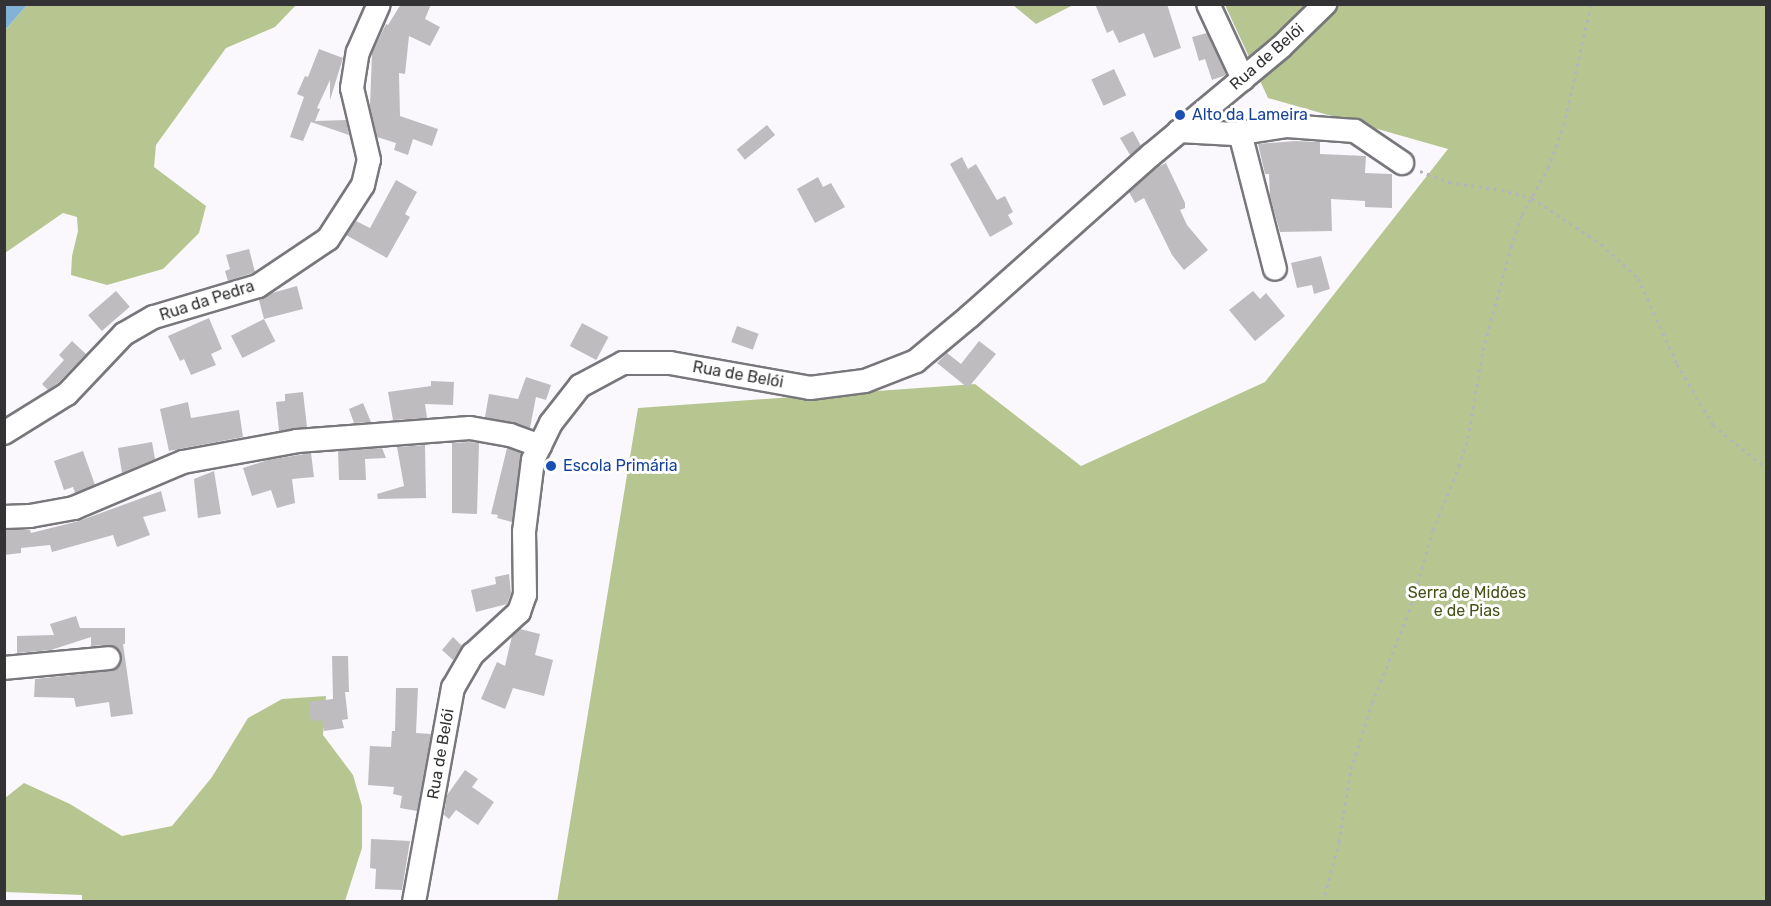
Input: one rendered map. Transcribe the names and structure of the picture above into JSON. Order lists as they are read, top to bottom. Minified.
{"streets":{"street":["Rua de Belói","Rua da Pedra"]},"parks":["Serra de Midões e de Pias"],"places":["Alto da Lameira","Escola Primária"]}
